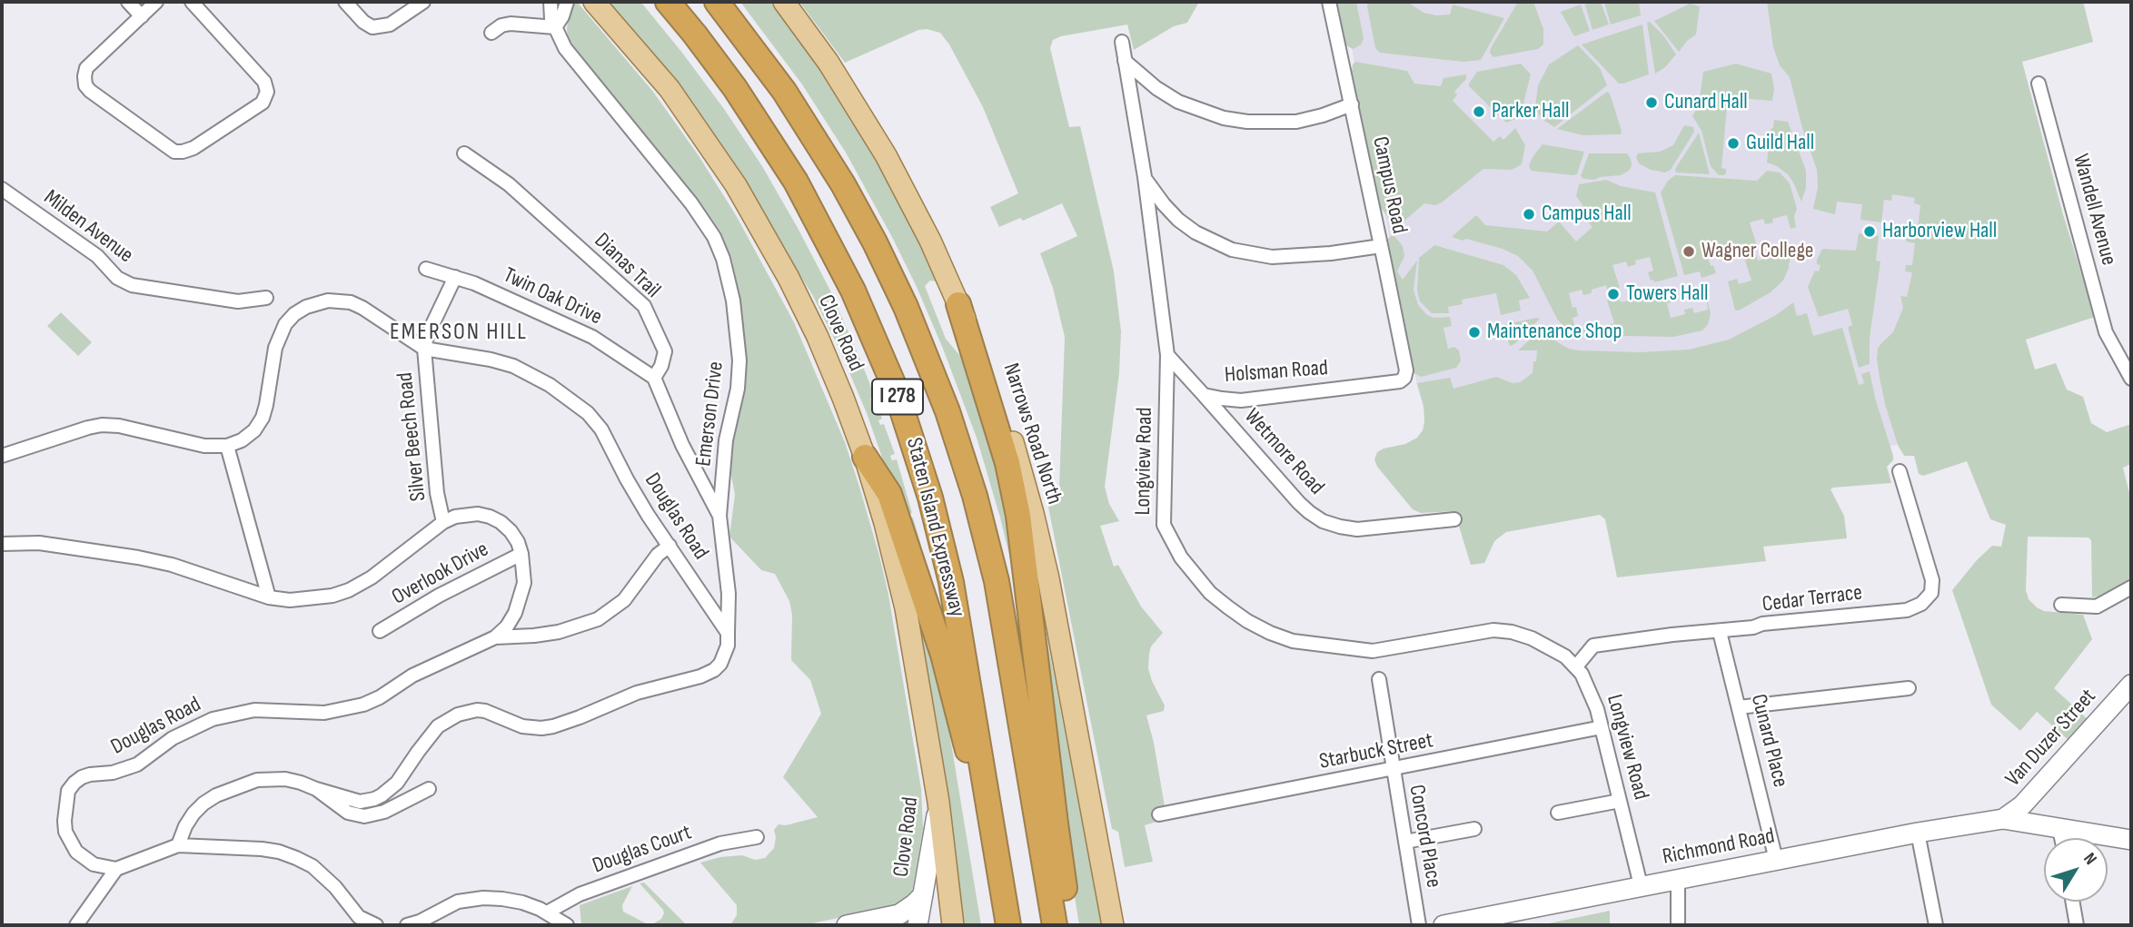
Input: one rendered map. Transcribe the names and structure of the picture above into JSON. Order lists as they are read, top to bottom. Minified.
{"streets":{"highway":["I 278","Staten Island Expressway"],"main road":["Clove Road","Narrows Road North","Van Duzer Street","Richmond Road"],"street":["Campus Road","Wandell Avenue","Milden Avenue","Dianas Trail","Twin Oak Drive","Holsman Road","Emerson Drive","Silver Beech Road","Wetmore Road","Longview Road","Douglas Road","Overlook Drive","Cedar Terrace","Cunard Place","Starbuck Street","Concord Place","Douglas Court"]},"crossings":[["Campus Road","Holsman Road"],["Dianas Trail","Twin Oak Drive"],["Twin Oak Drive","Silver Beech Road"],["Holsman Road","Wetmore Road"],["Holsman Road","Longview Road"],["Emerson Drive","Douglas Road"],["Silver Beech Road","Douglas Road"],["Longview Road","Cedar Terrace"],["Longview Road","Starbuck Street"],["Longview Road","Richmond Road"],["Douglas Road","Overlook Drive"],["Cedar Terrace","Cunard Place"],["Van Duzer Street","Richmond Road"],["Cunard Place","Richmond Road"],["Starbuck Street","Concord Place"]],"districts":["EMERSON HILL"],"places":["Cunard Hall","Parker Hall","Guild Hall","Campus Hall","Harborview Hall","Wagner College","Towers Hall","Maintenance Shop"],"north":"top right"}
